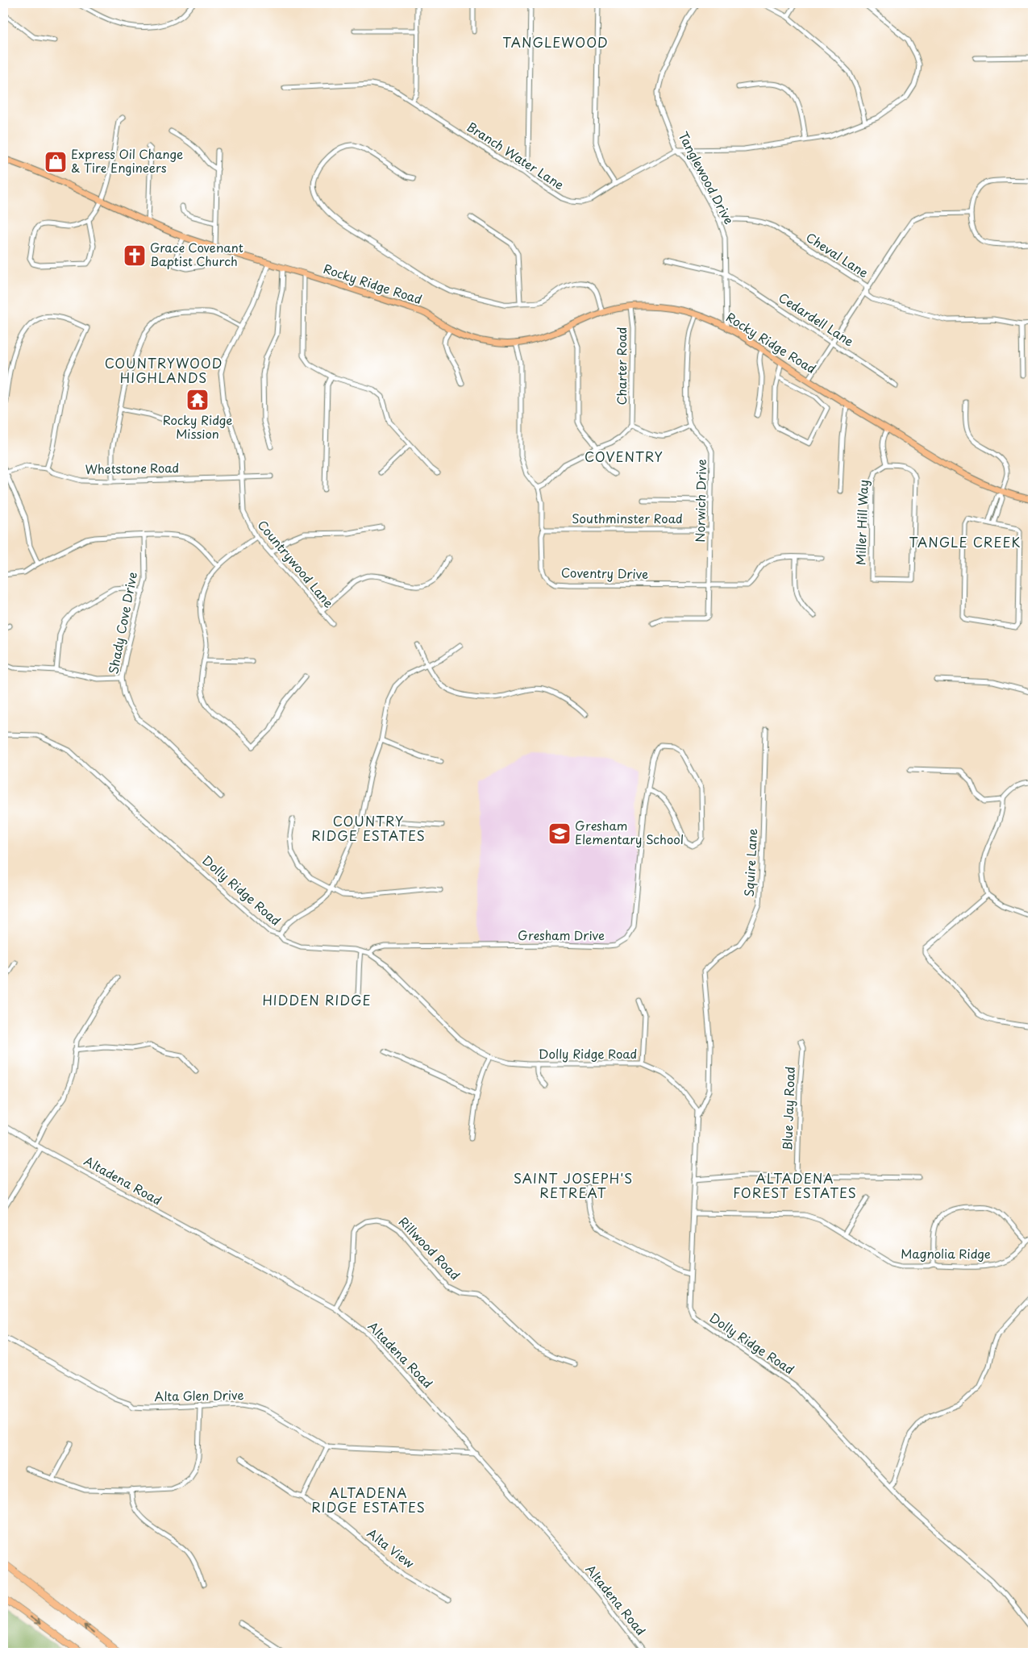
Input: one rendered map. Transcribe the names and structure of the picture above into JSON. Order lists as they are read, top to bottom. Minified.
{"streets":{"main road":["Rocky Ridge Road"],"street":["Branch Water Lane","Tanglewood Drive","Cheval Lane","Cedardell Lane","Charter Road","Whetstone Road","Norwich Drive","Southminster Road","Miller Hill Way","Countrywood Lane","Coventry Drive","Shady Cove Drive","Squire Lane","Dolly Ridge Road","Gresham Drive","Blue Jay Road","Altadena Road","Rillwood Road","Magnolia Ridge","Alta Glen Drive","Alta View"]},"crossings":[["Branch Water Lane","Tanglewood Drive"],["Tanglewood Drive","Cheval Lane"],["Tanglewood Drive","Rocky Ridge Road"],["Tanglewood Drive","Cedardell Lane"],["Rocky Ridge Road","Charter Road"],["Rocky Ridge Road","Countrywood Lane"],["Rocky Ridge Road","Coventry Drive"],["Whetstone Road","Countrywood Lane"],["Norwich Drive","Southminster Road"],["Norwich Drive","Coventry Drive"],["Southminster Road","Coventry Drive"],["Squire Lane","Dolly Ridge Road"],["Dolly Ridge Road","Gresham Drive"],["Dolly Ridge Road","Magnolia Ridge"],["Altadena Road","Rillwood Road"],["Altadena Road","Alta Glen Drive"]],"districts":["TANGLEWOOD","COUNTRYWOOD HIGHLANDS","COVENTRY","TANGLE CREEK","COUNTRY RIDGE ESTATES","HIDDEN RIDGE","SAINT JOSEPH'S RETREAT","ALTADENA FOREST ESTATES","ALTADENA RIDGE ESTATES"],"places":{"shop":["Express Oil Change & Tire Engineers"],"church":["Grace Covenant Baptist Church"],"temple":["Rocky Ridge Mission"],"school or university":["Gresham Elementary School"]}}
